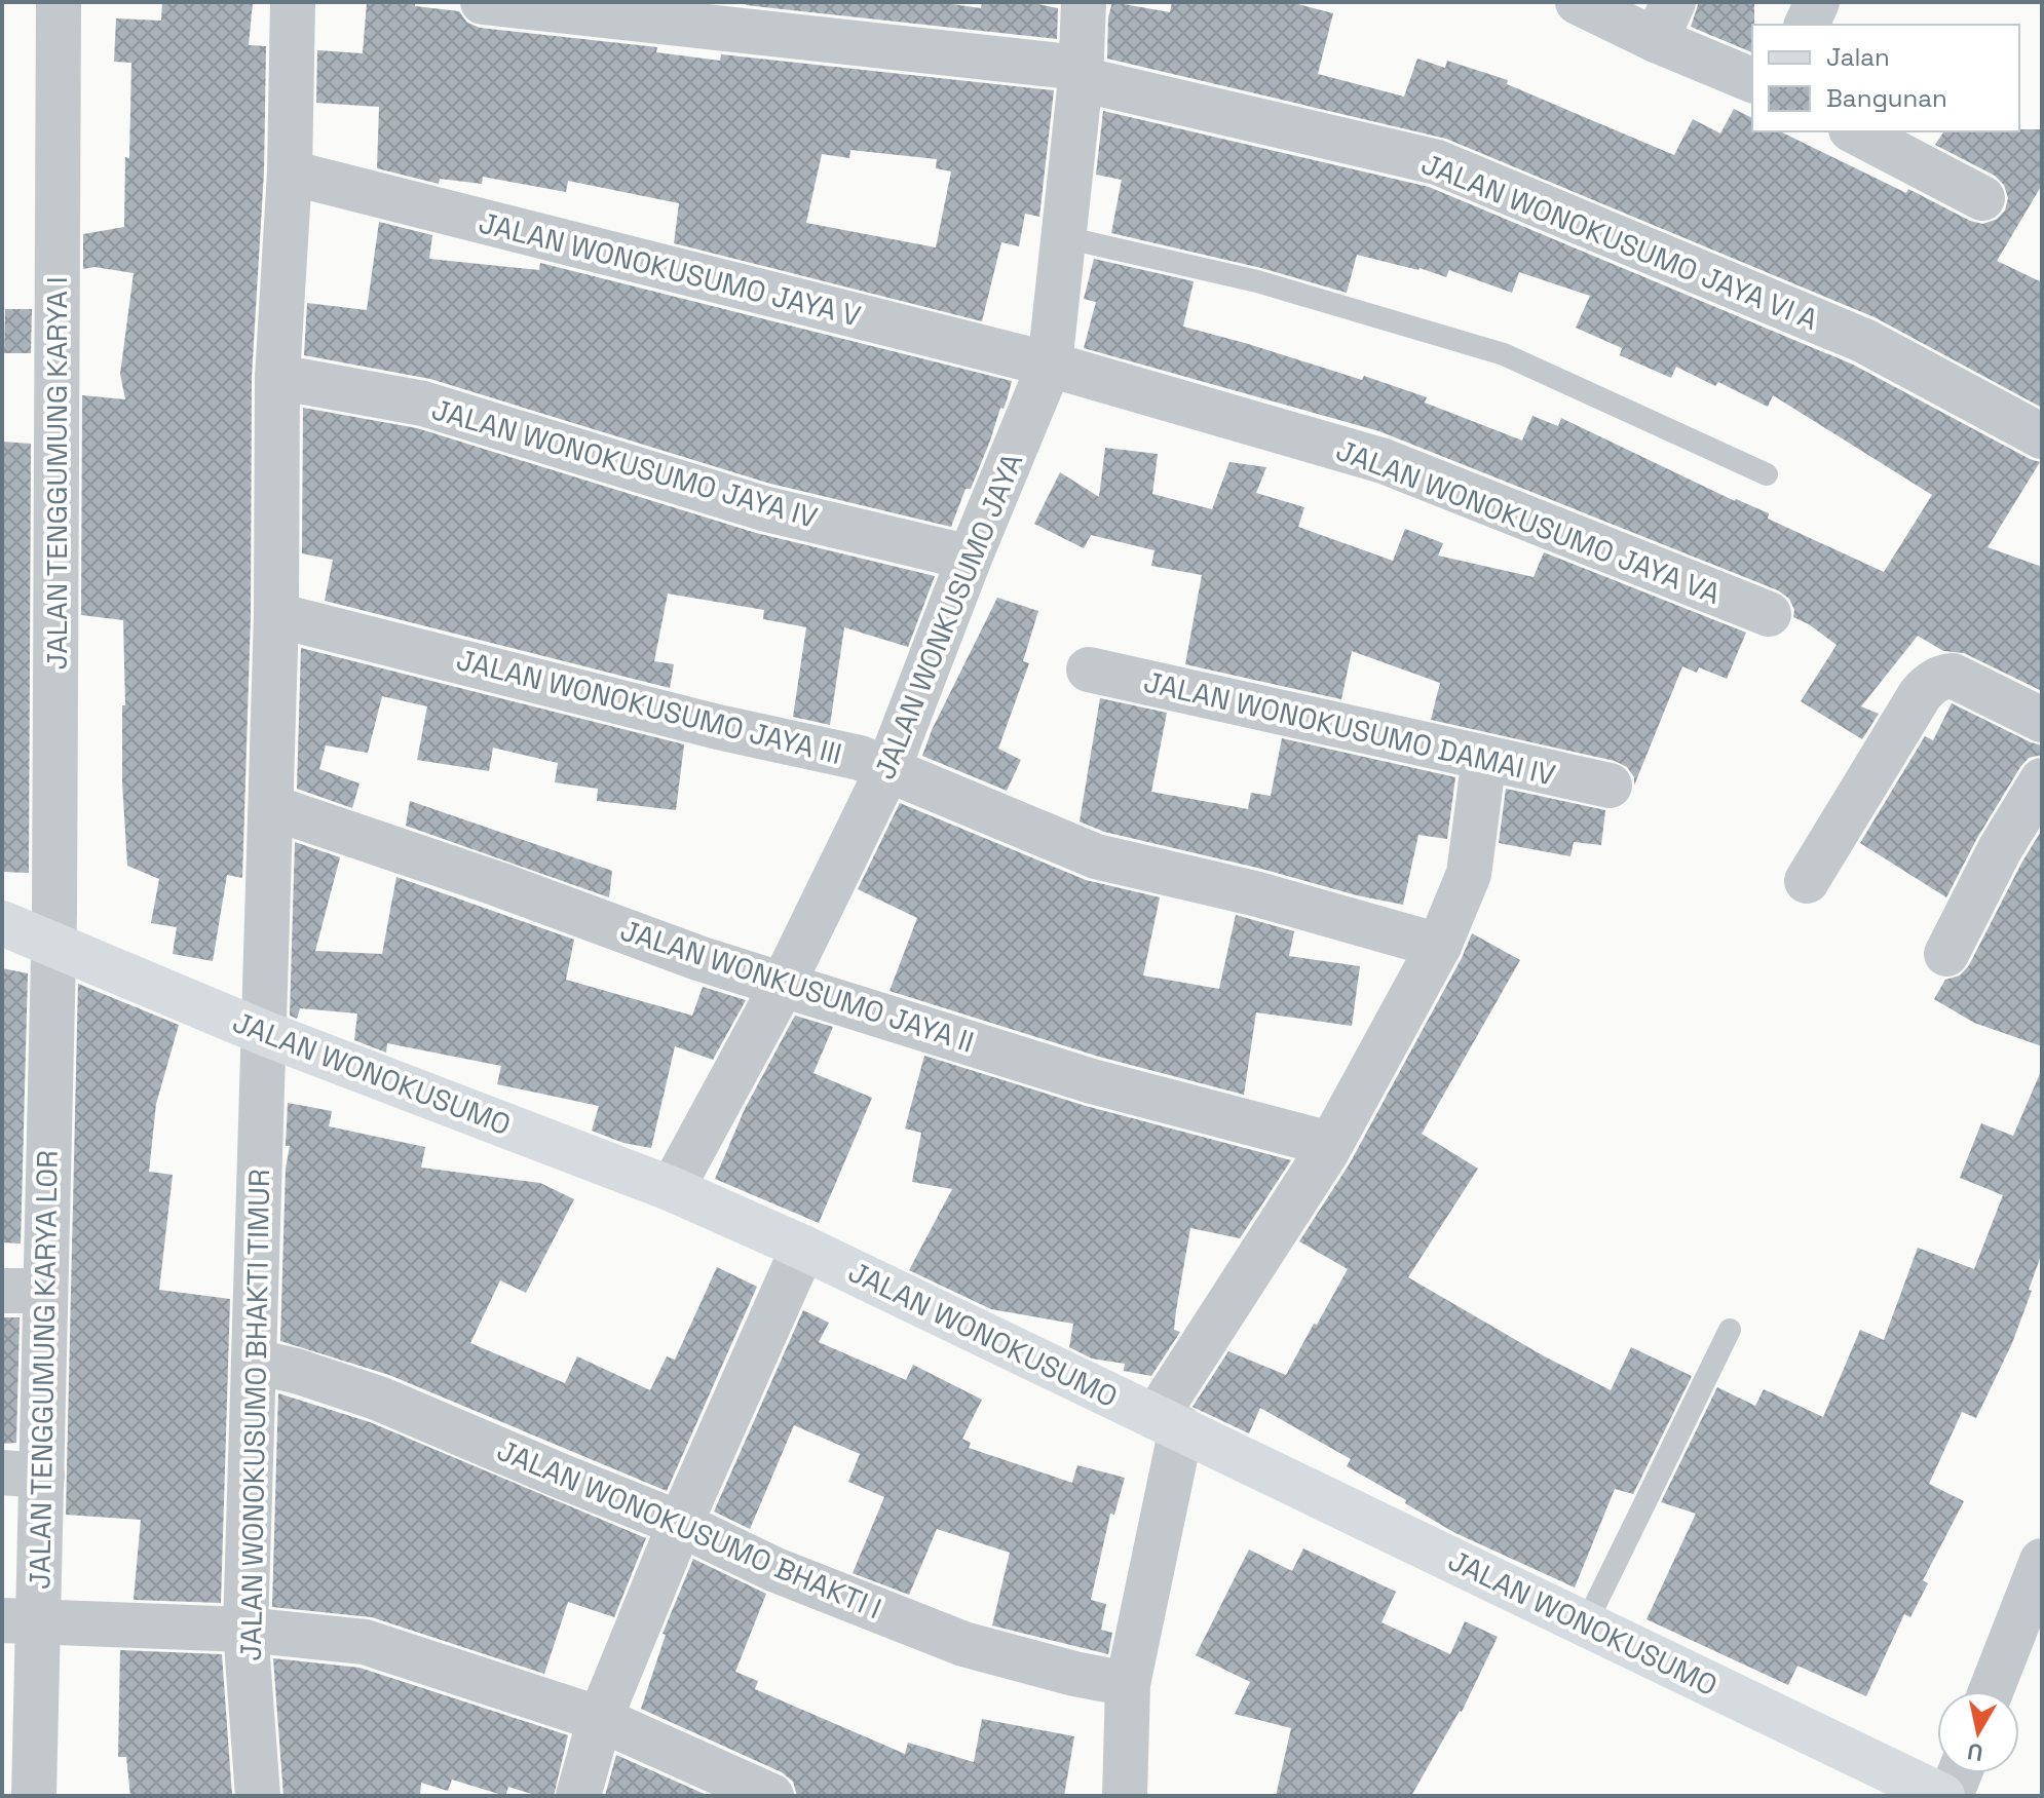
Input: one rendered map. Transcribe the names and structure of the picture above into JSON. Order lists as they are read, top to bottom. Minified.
{"streets":{"main road":["JALAN WONOKUSUMO"],"street":["JALAN WONOKUSUMO JAYA VI A","JALAN WONOKUSUMO JAYA V","JALAN WONOKUSUMO JAYA IV","JALAN TENGGUMUNG KARYA I","JALAN WONOKUSUMO JAYA VA","JALAN WONKUSUMO JAYA","JALAN WONOKUSUMO JAYA III","JALAN WONOKUSUMO DAMAI IV","JALAN WONKUSUMO JAYA II","JALAN TENGGUMUNG KARYA LOR","JALAN WONOKUSUMO BHAKTI TIMUR","JALAN WONOKUSUMO BHAKTI I"]},"crossings":[["JALAN WONOKUSUMO JAYA VI A","JALAN WONKUSUMO JAYA"],["JALAN WONOKUSUMO JAYA V","JALAN WONOKUSUMO JAYA VA"],["JALAN WONOKUSUMO JAYA V","JALAN WONKUSUMO JAYA"],["JALAN WONOKUSUMO JAYA V","JALAN WONOKUSUMO BHAKTI TIMUR"],["JALAN WONOKUSUMO JAYA IV","JALAN WONKUSUMO JAYA"],["JALAN WONOKUSUMO JAYA IV","JALAN WONOKUSUMO BHAKTI TIMUR"],["JALAN TENGGUMUNG KARYA I","JALAN WONOKUSUMO"],["JALAN TENGGUMUNG KARYA I","JALAN TENGGUMUNG KARYA LOR"],["JALAN WONOKUSUMO JAYA VA","JALAN WONKUSUMO JAYA"],["JALAN WONKUSUMO JAYA","JALAN WONOKUSUMO JAYA III"],["JALAN WONKUSUMO JAYA","JALAN WONKUSUMO JAYA II"],["JALAN WONKUSUMO JAYA","JALAN WONOKUSUMO"],["JALAN WONOKUSUMO JAYA III","JALAN WONOKUSUMO BHAKTI TIMUR"],["JALAN WONKUSUMO JAYA II","JALAN WONOKUSUMO BHAKTI TIMUR"],["JALAN WONOKUSUMO","JALAN TENGGUMUNG KARYA LOR"],["JALAN WONOKUSUMO","JALAN WONOKUSUMO BHAKTI TIMUR"],["JALAN WONOKUSUMO BHAKTI TIMUR","JALAN WONOKUSUMO BHAKTI I"]],"legend":["Jalan","Bangunan"],"north":"bottom"}
